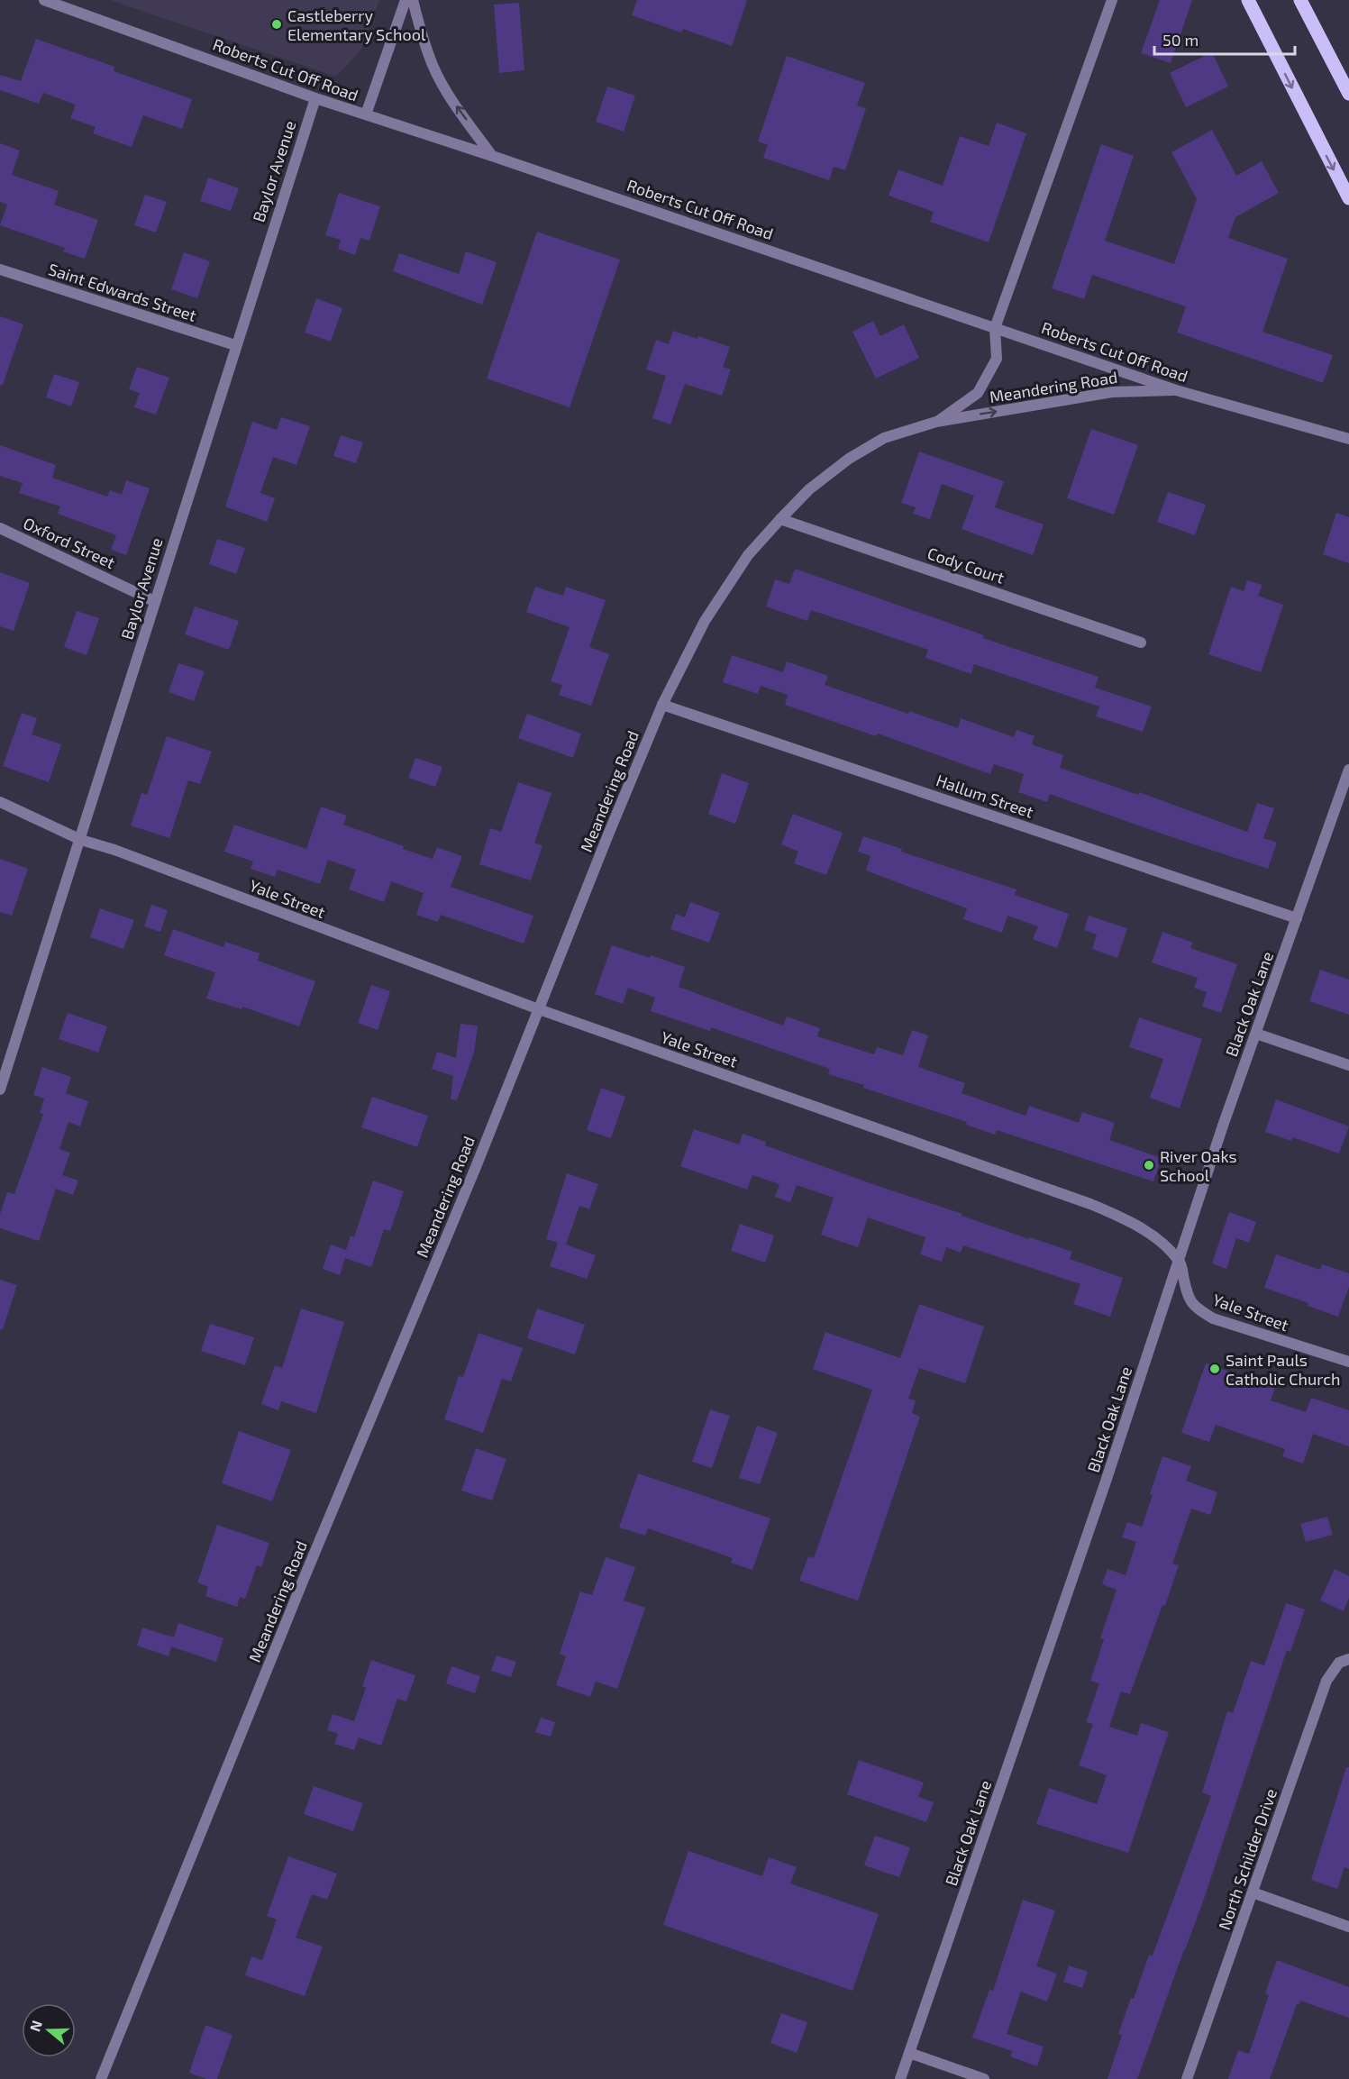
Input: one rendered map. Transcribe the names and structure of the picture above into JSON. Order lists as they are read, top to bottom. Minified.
{"streets":{"street":["Roberts Cut Off Road","Baylor Avenue","Saint Edwards Street","Meandering Road","Oxford Street","Cody Court","Hallum Street","Yale Street","Black Oak Lane","North Schilder Drive"]},"crossings":[["Roberts Cut Off Road","Baylor Avenue"],["Roberts Cut Off Road","Meandering Road"],["Baylor Avenue","Saint Edwards Street"],["Baylor Avenue","Oxford Street"],["Baylor Avenue","Yale Street"],["Meandering Road","Cody Court"],["Meandering Road","Hallum Street"],["Meandering Road","Yale Street"],["Hallum Street","Black Oak Lane"],["Yale Street","Black Oak Lane"]],"places":["Castleberry Elementary School","River Oaks School","Saint Pauls Catholic Church"],"scale_bar":"50 m","north":"left"}
